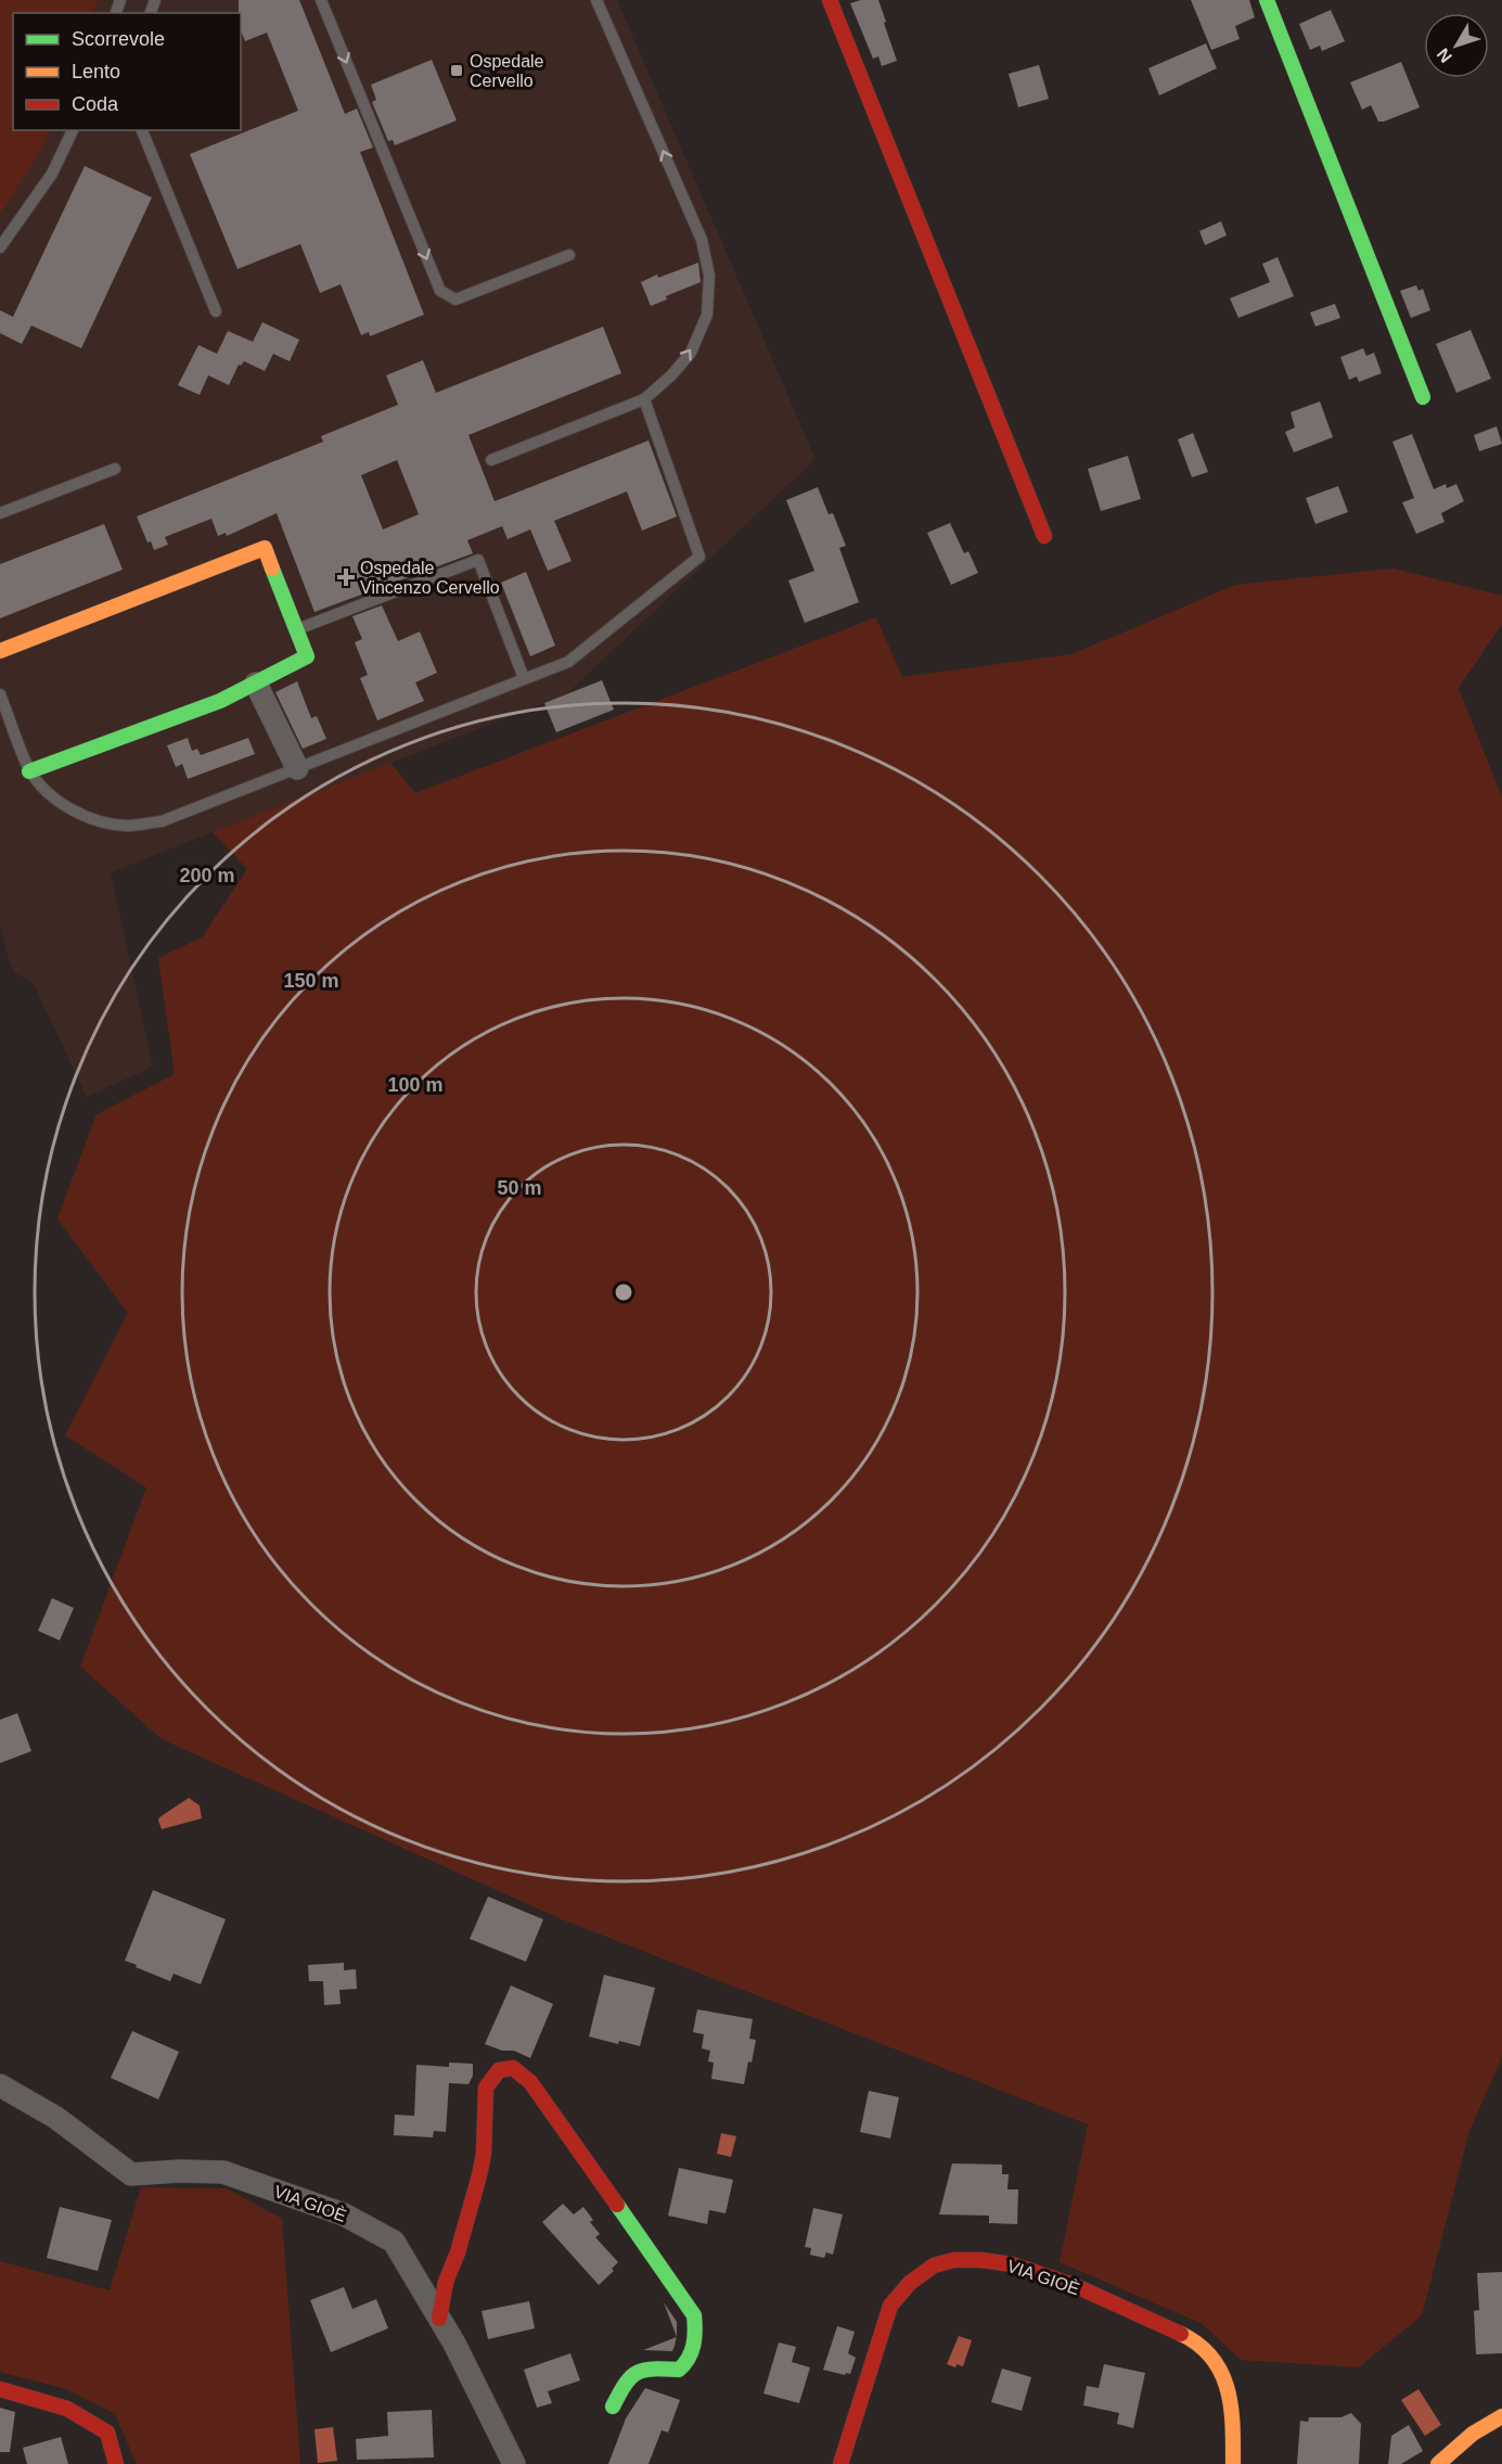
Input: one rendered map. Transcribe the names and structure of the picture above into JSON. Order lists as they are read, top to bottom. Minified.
{"streets":{"street":["VIA GIOÈ"]},"places":{"transit":["Ospedale Cervello"],"health":["Ospedale Vincenzo Cervello"]},"legend":["Scorrevole","Lento","Coda"],"north":"bottom left","rings":["200 m","150 m","100 m","50 m"]}
